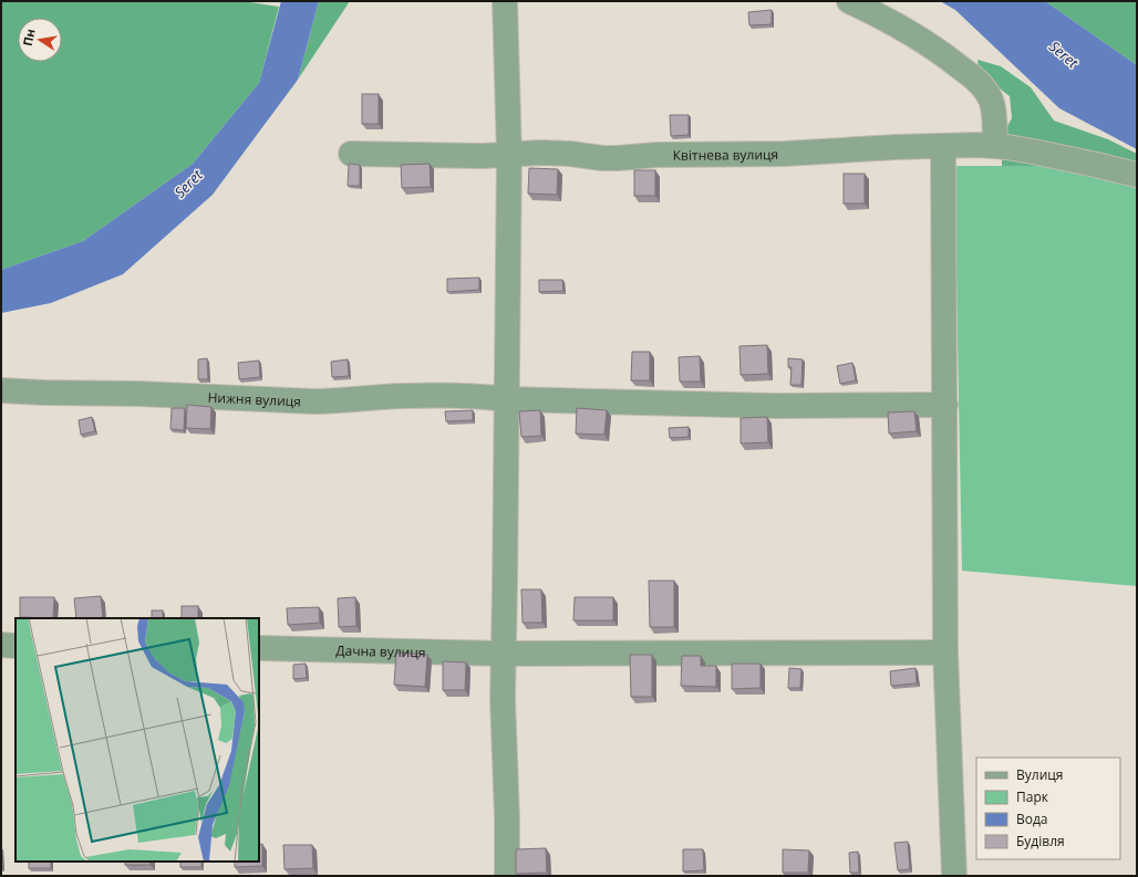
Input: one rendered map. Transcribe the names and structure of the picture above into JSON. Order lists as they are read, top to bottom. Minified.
{"streets":{"street":["Квітнева вулиця","Нижня вулиця","Дачна вулиця"]},"water":["Seret"],"legend":["Вулиця","Парк","Вода","Будівля"],"north":"left"}
